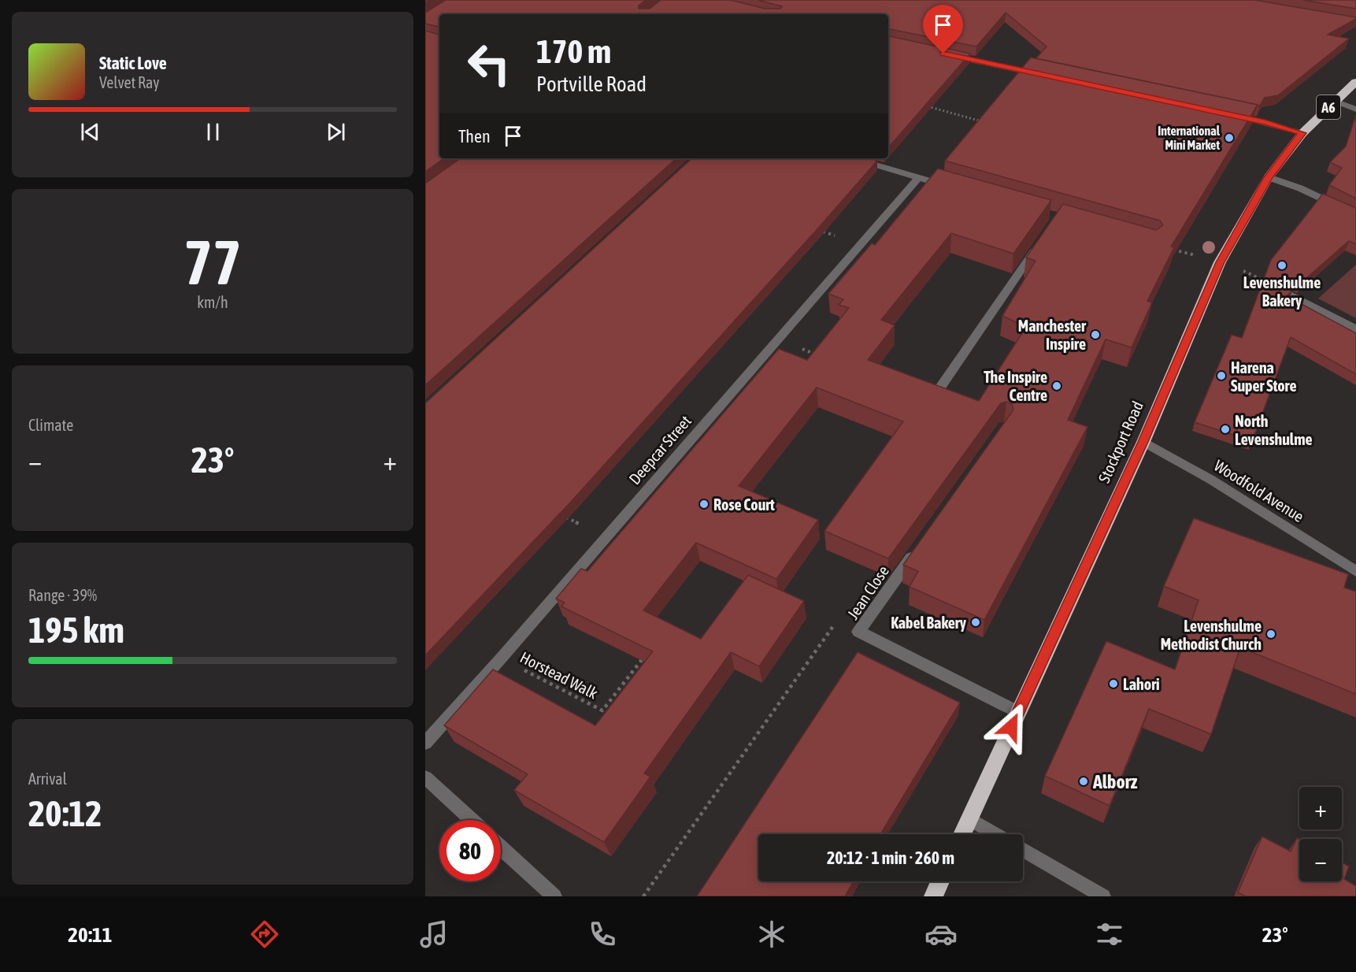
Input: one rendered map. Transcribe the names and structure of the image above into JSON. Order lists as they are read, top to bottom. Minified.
{"streets":{"highway":["A6","Stockport Road"],"street":["Deepcar Street","Woodfold Avenue","Jean Close"],"path":["Horstead Walk"]},"crossings":[["Stockport Road","Woodfold Avenue"],["Stockport Road","Jean Close"],["Deepcar Street","Horstead Walk"]],"places":["International Mini Market","Levenshulme Bakery","Manchester Inspire","Harena Super Store","The Inspire Centre","North Levenshulme","Rose Court","Kabel Bakery","Levenshulme Methodist Church","Lahori","Alborz"],"page":{"turn":["170 m","Portville Road"],"song":["Static Love","Velvet Ray"],"then":"Then","tile":[["77","km/h"],"Climate",["Range · 39%","195 km"],["Arrival","20:12"]],"heat":["−","23°","+"],"map_buttons":["+","−"],"limit":"80","trip":"20:12 · 1 min · 260 m","tabs":["20:11","23°"]}}
